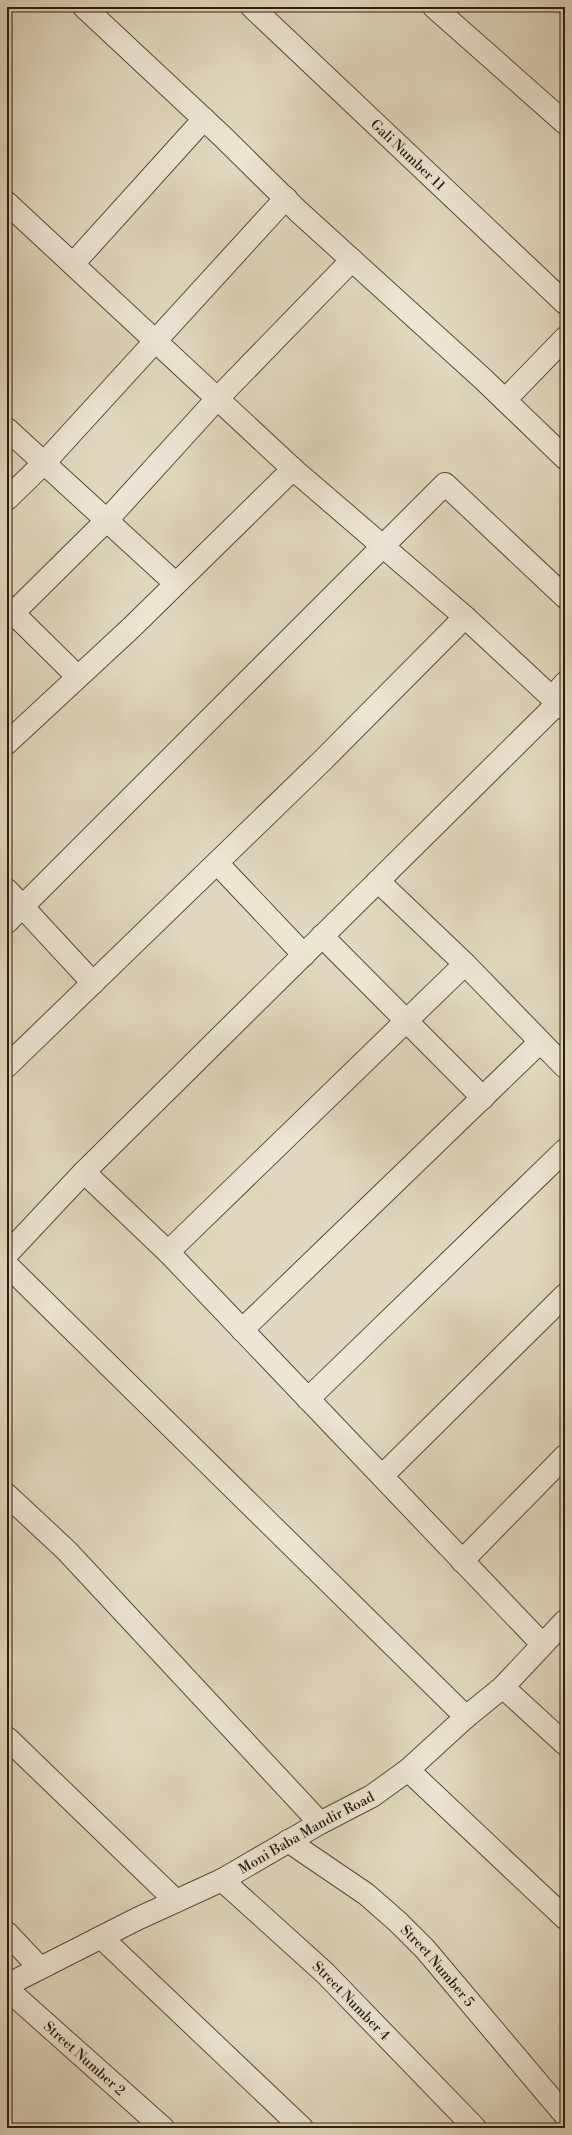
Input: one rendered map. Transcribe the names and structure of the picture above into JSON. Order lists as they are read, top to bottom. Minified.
{"streets":{"street":["Gali Number 11","Moni Baba Mandir Road","Street Number 5","Street Number 4","Street Number 2"]},"crossings":[["Moni Baba Mandir Road","Street Number 5"],["Moni Baba Mandir Road","Street Number 4"]]}
